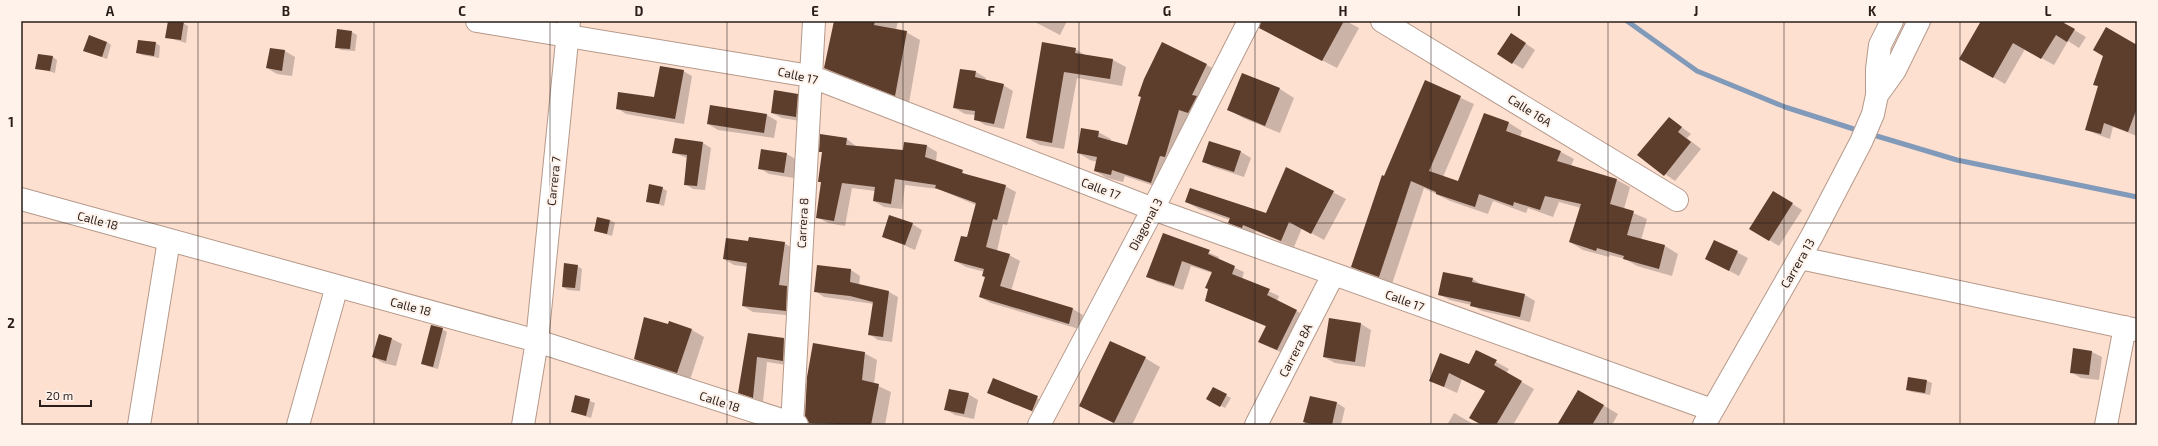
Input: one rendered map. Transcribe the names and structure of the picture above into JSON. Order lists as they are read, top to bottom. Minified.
{"streets":{"street":["Calle 17","Calle 16A","Carrera 7","Calle 18","Carrera 8","Diagonal 3","Carrera 13","Carrera 8A"]},"crossings":[["Calle 17","Carrera 7"],["Calle 17","Carrera 8"],["Calle 17","Diagonal 3"],["Calle 17","Carrera 13"],["Calle 17","Carrera 8A"],["Carrera 7","Calle 18"],["Calle 18","Carrera 8"]],"scale_bar":"20 m","grid":{"columns":["A","B","C","D","E","F","G","H","I","J","K","L"],"rows":["1","2"]}}
